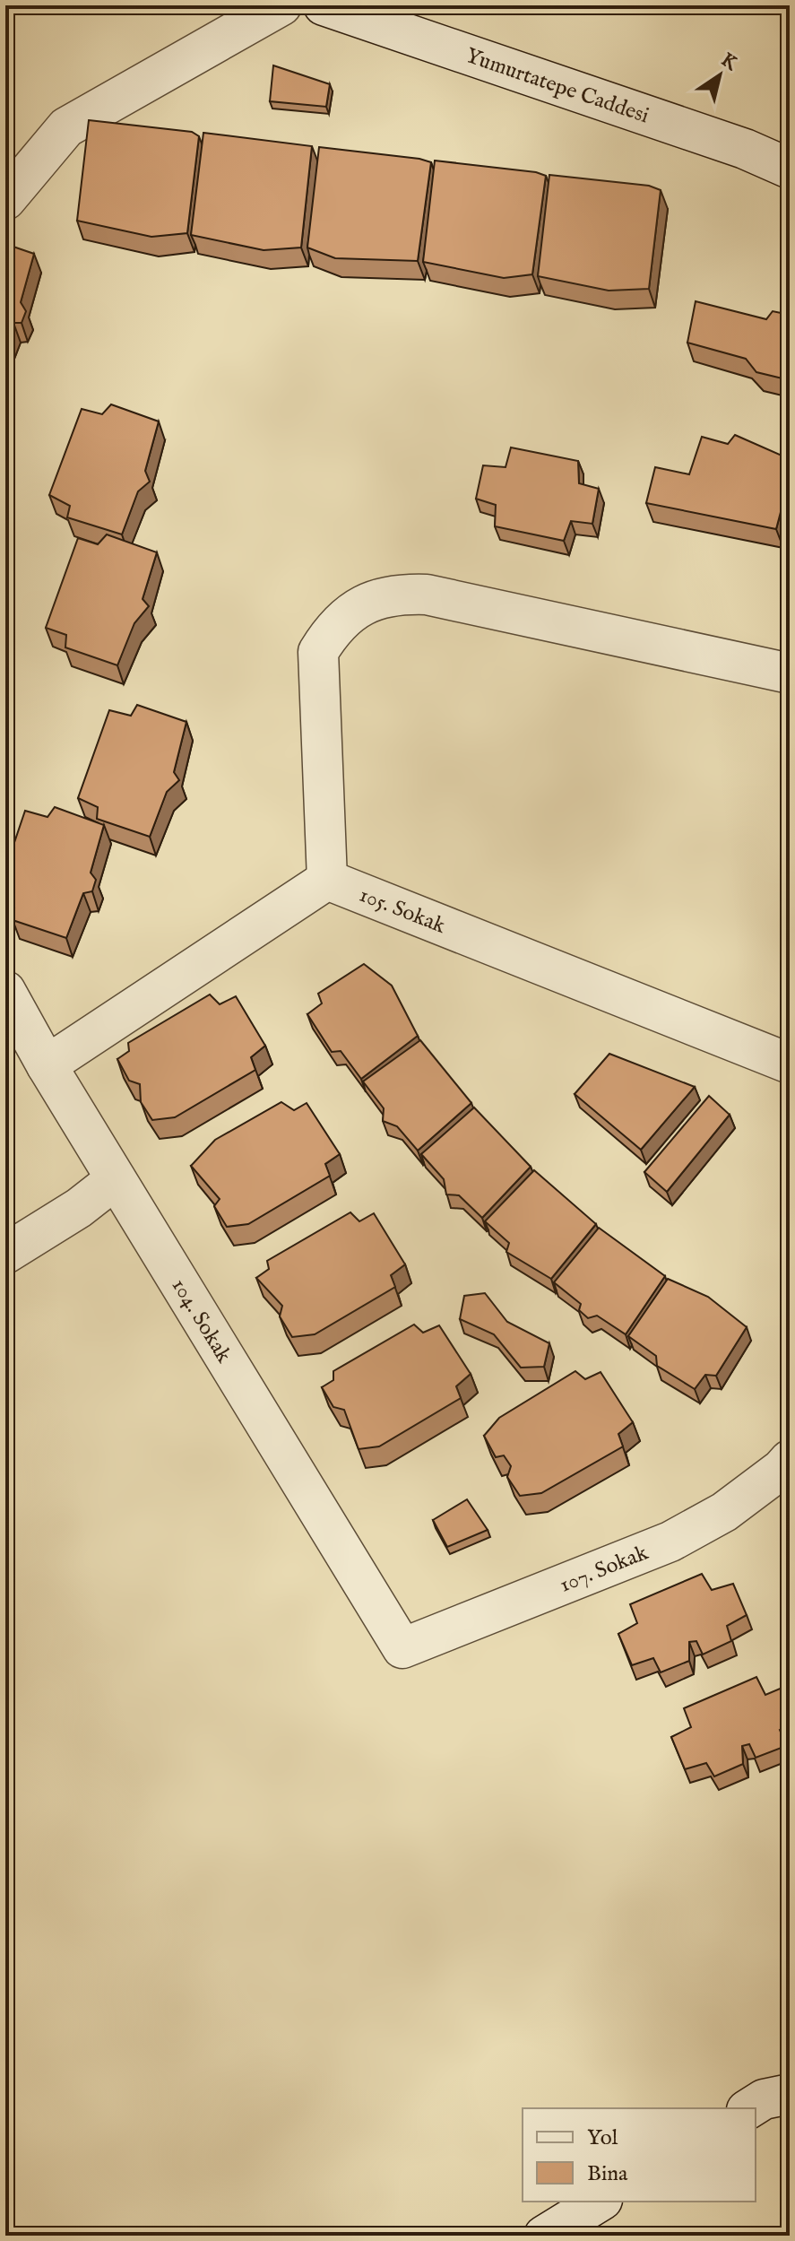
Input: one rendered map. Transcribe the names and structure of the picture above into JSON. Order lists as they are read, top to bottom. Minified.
{"streets":{"street":["Yumurtatepe Caddesi","105. Sokak","104. Sokak","107. Sokak"]},"crossings":[["104. Sokak","107. Sokak"]],"legend":["Yol","Bina"],"north":"top right"}
